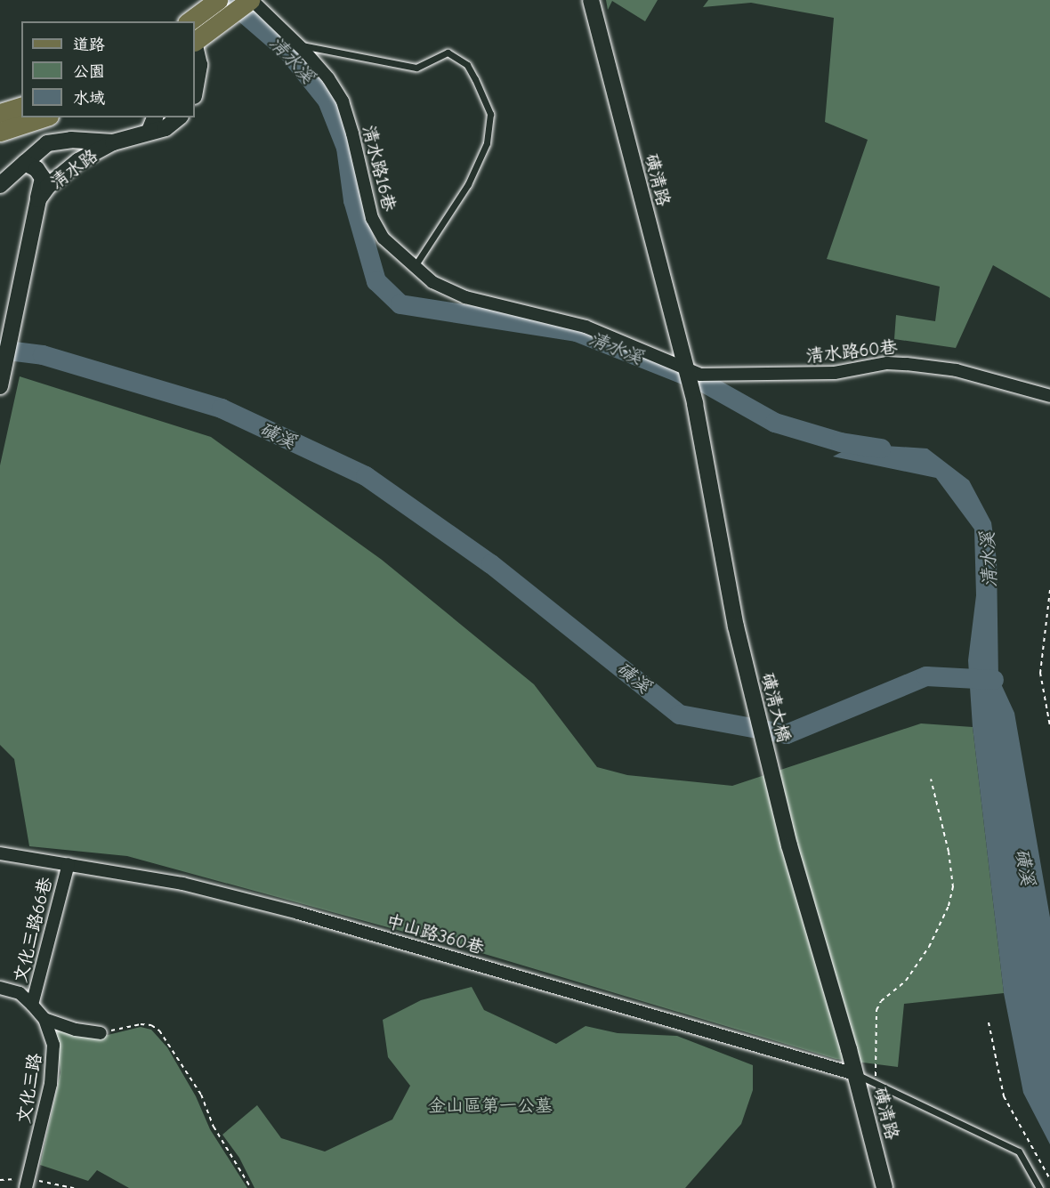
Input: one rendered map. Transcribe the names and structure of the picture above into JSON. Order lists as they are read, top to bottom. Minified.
{"streets":{"street":["清水路16巷","清水路","磺清路","清水路60巷","磺清大橋","文化三路66巷","中山路360巷","文化三路"]},"crossings":[["清水路16巷","磺清路"],["清水路16巷","清水路60巷"],["清水路16巷","磺清大橋"],["磺清路","清水路60巷"],["磺清路","磺清大橋"],["磺清路","中山路360巷"],["清水路60巷","磺清大橋"],["文化三路66巷","中山路360巷"],["文化三路66巷","文化三路"]],"water":["清水溪","磺溪"],"parks":["金山區第一公墓"],"legend":["道路","公園","水域"]}
